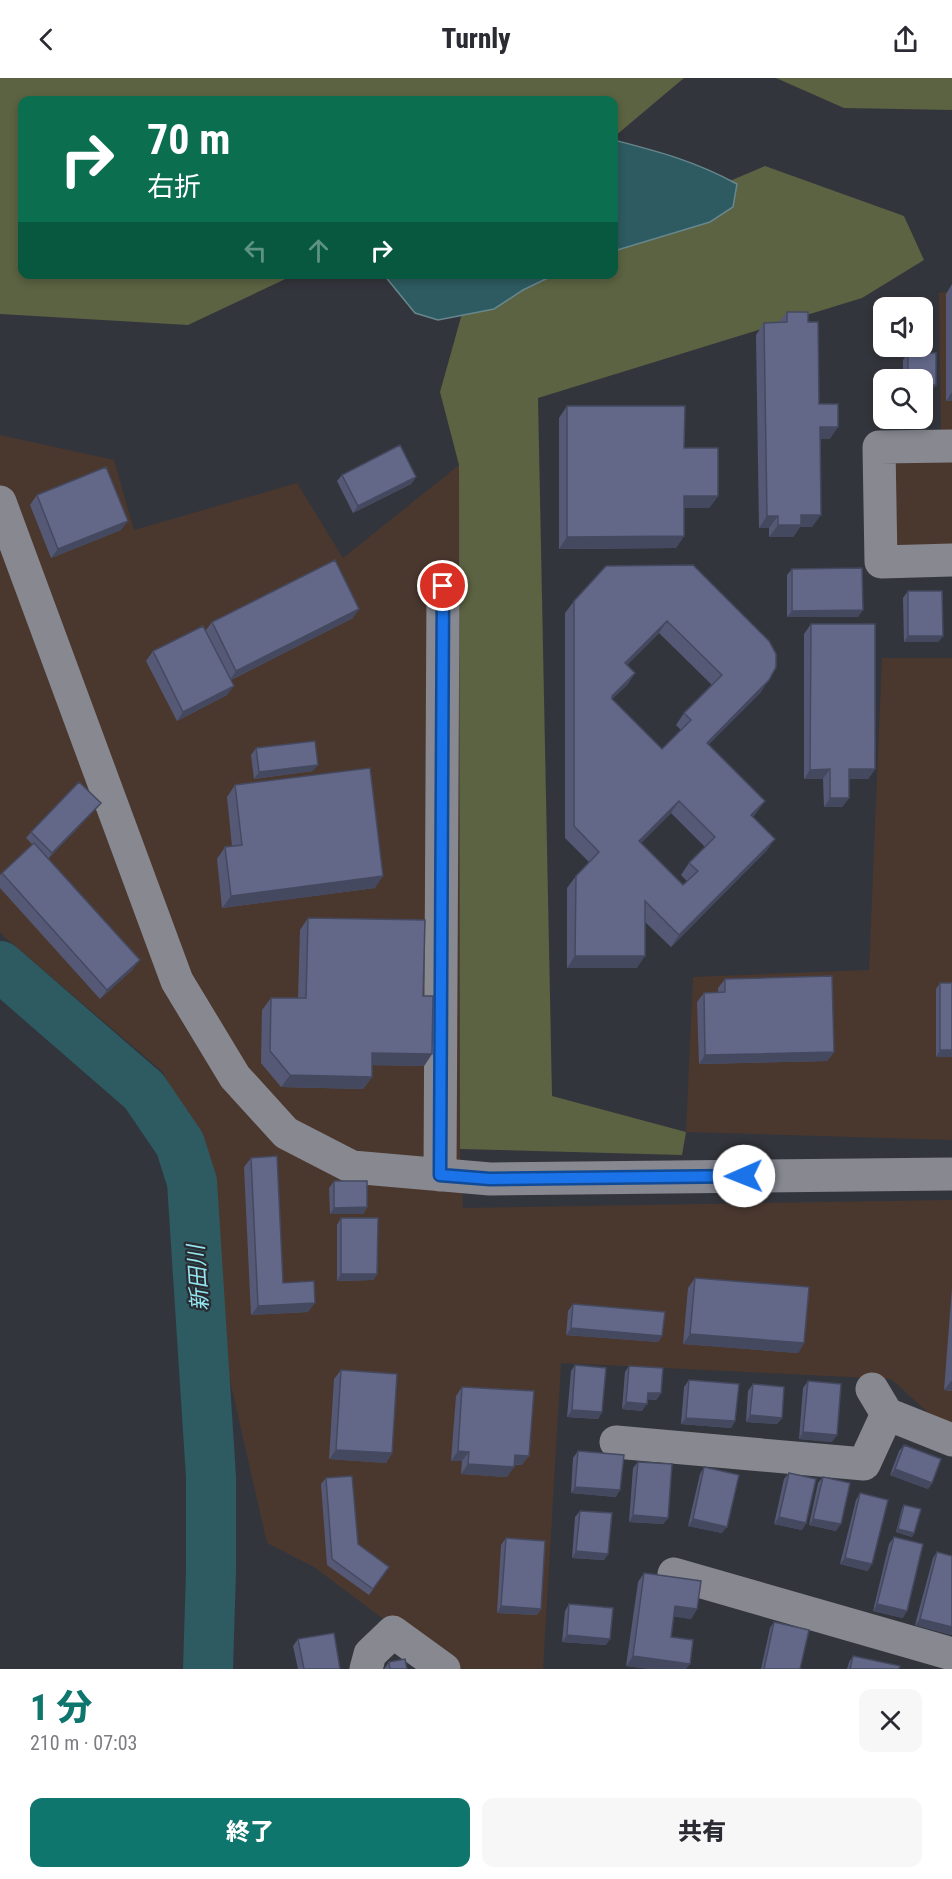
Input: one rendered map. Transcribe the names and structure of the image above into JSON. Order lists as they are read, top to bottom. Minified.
{"water":["新田川"],"page":{"header":"Turnly","turn":["70 m","右折"],"heading":["1 分","210 m · 07:03"],"buttons":["終了","共有"]}}
